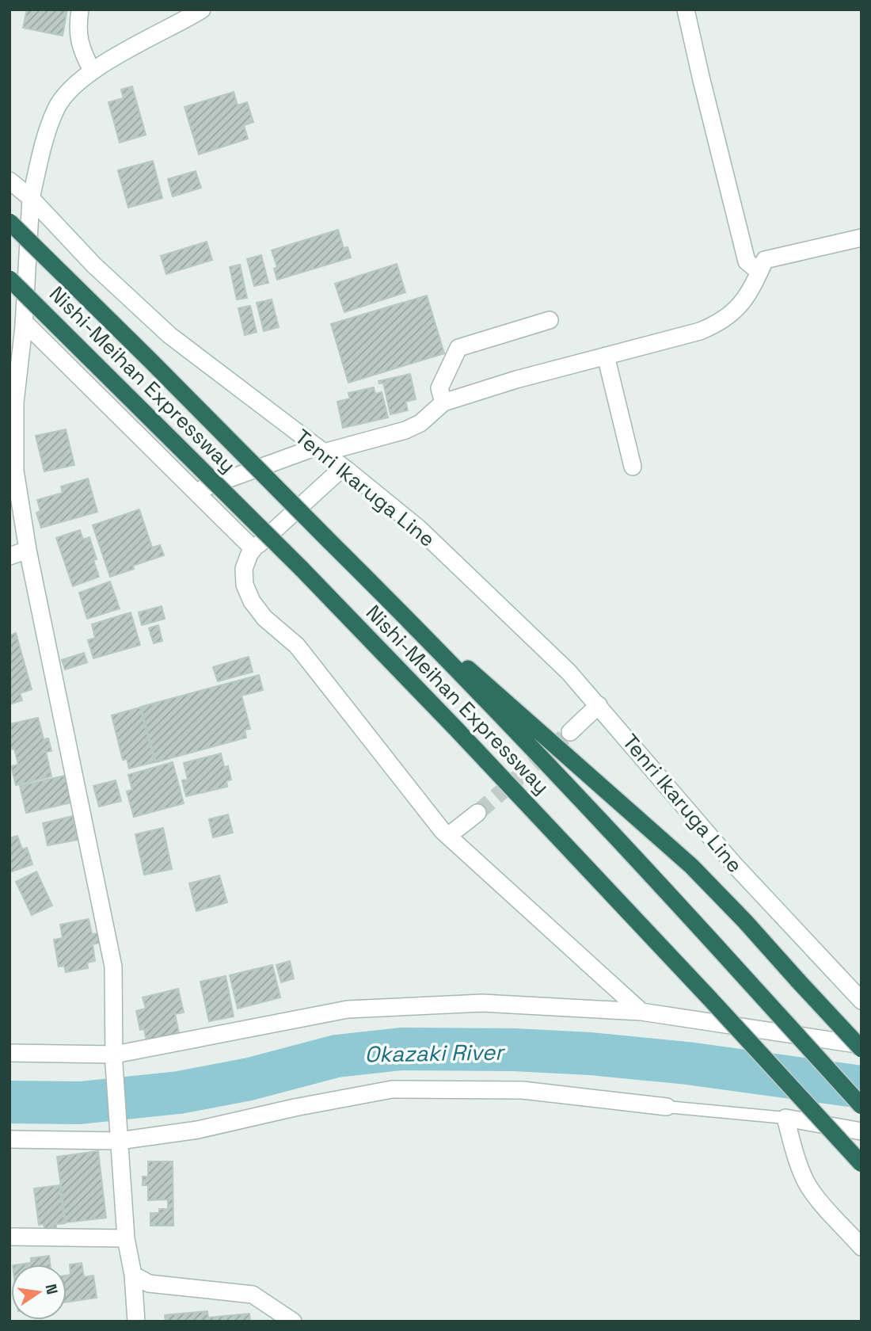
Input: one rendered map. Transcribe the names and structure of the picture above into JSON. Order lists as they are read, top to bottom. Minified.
{"streets":{"highway":["Nishi-Meihan Expressway"],"street":["Tenri Ikaruga Line"]},"water":["Okazaki River"],"north":"right"}
